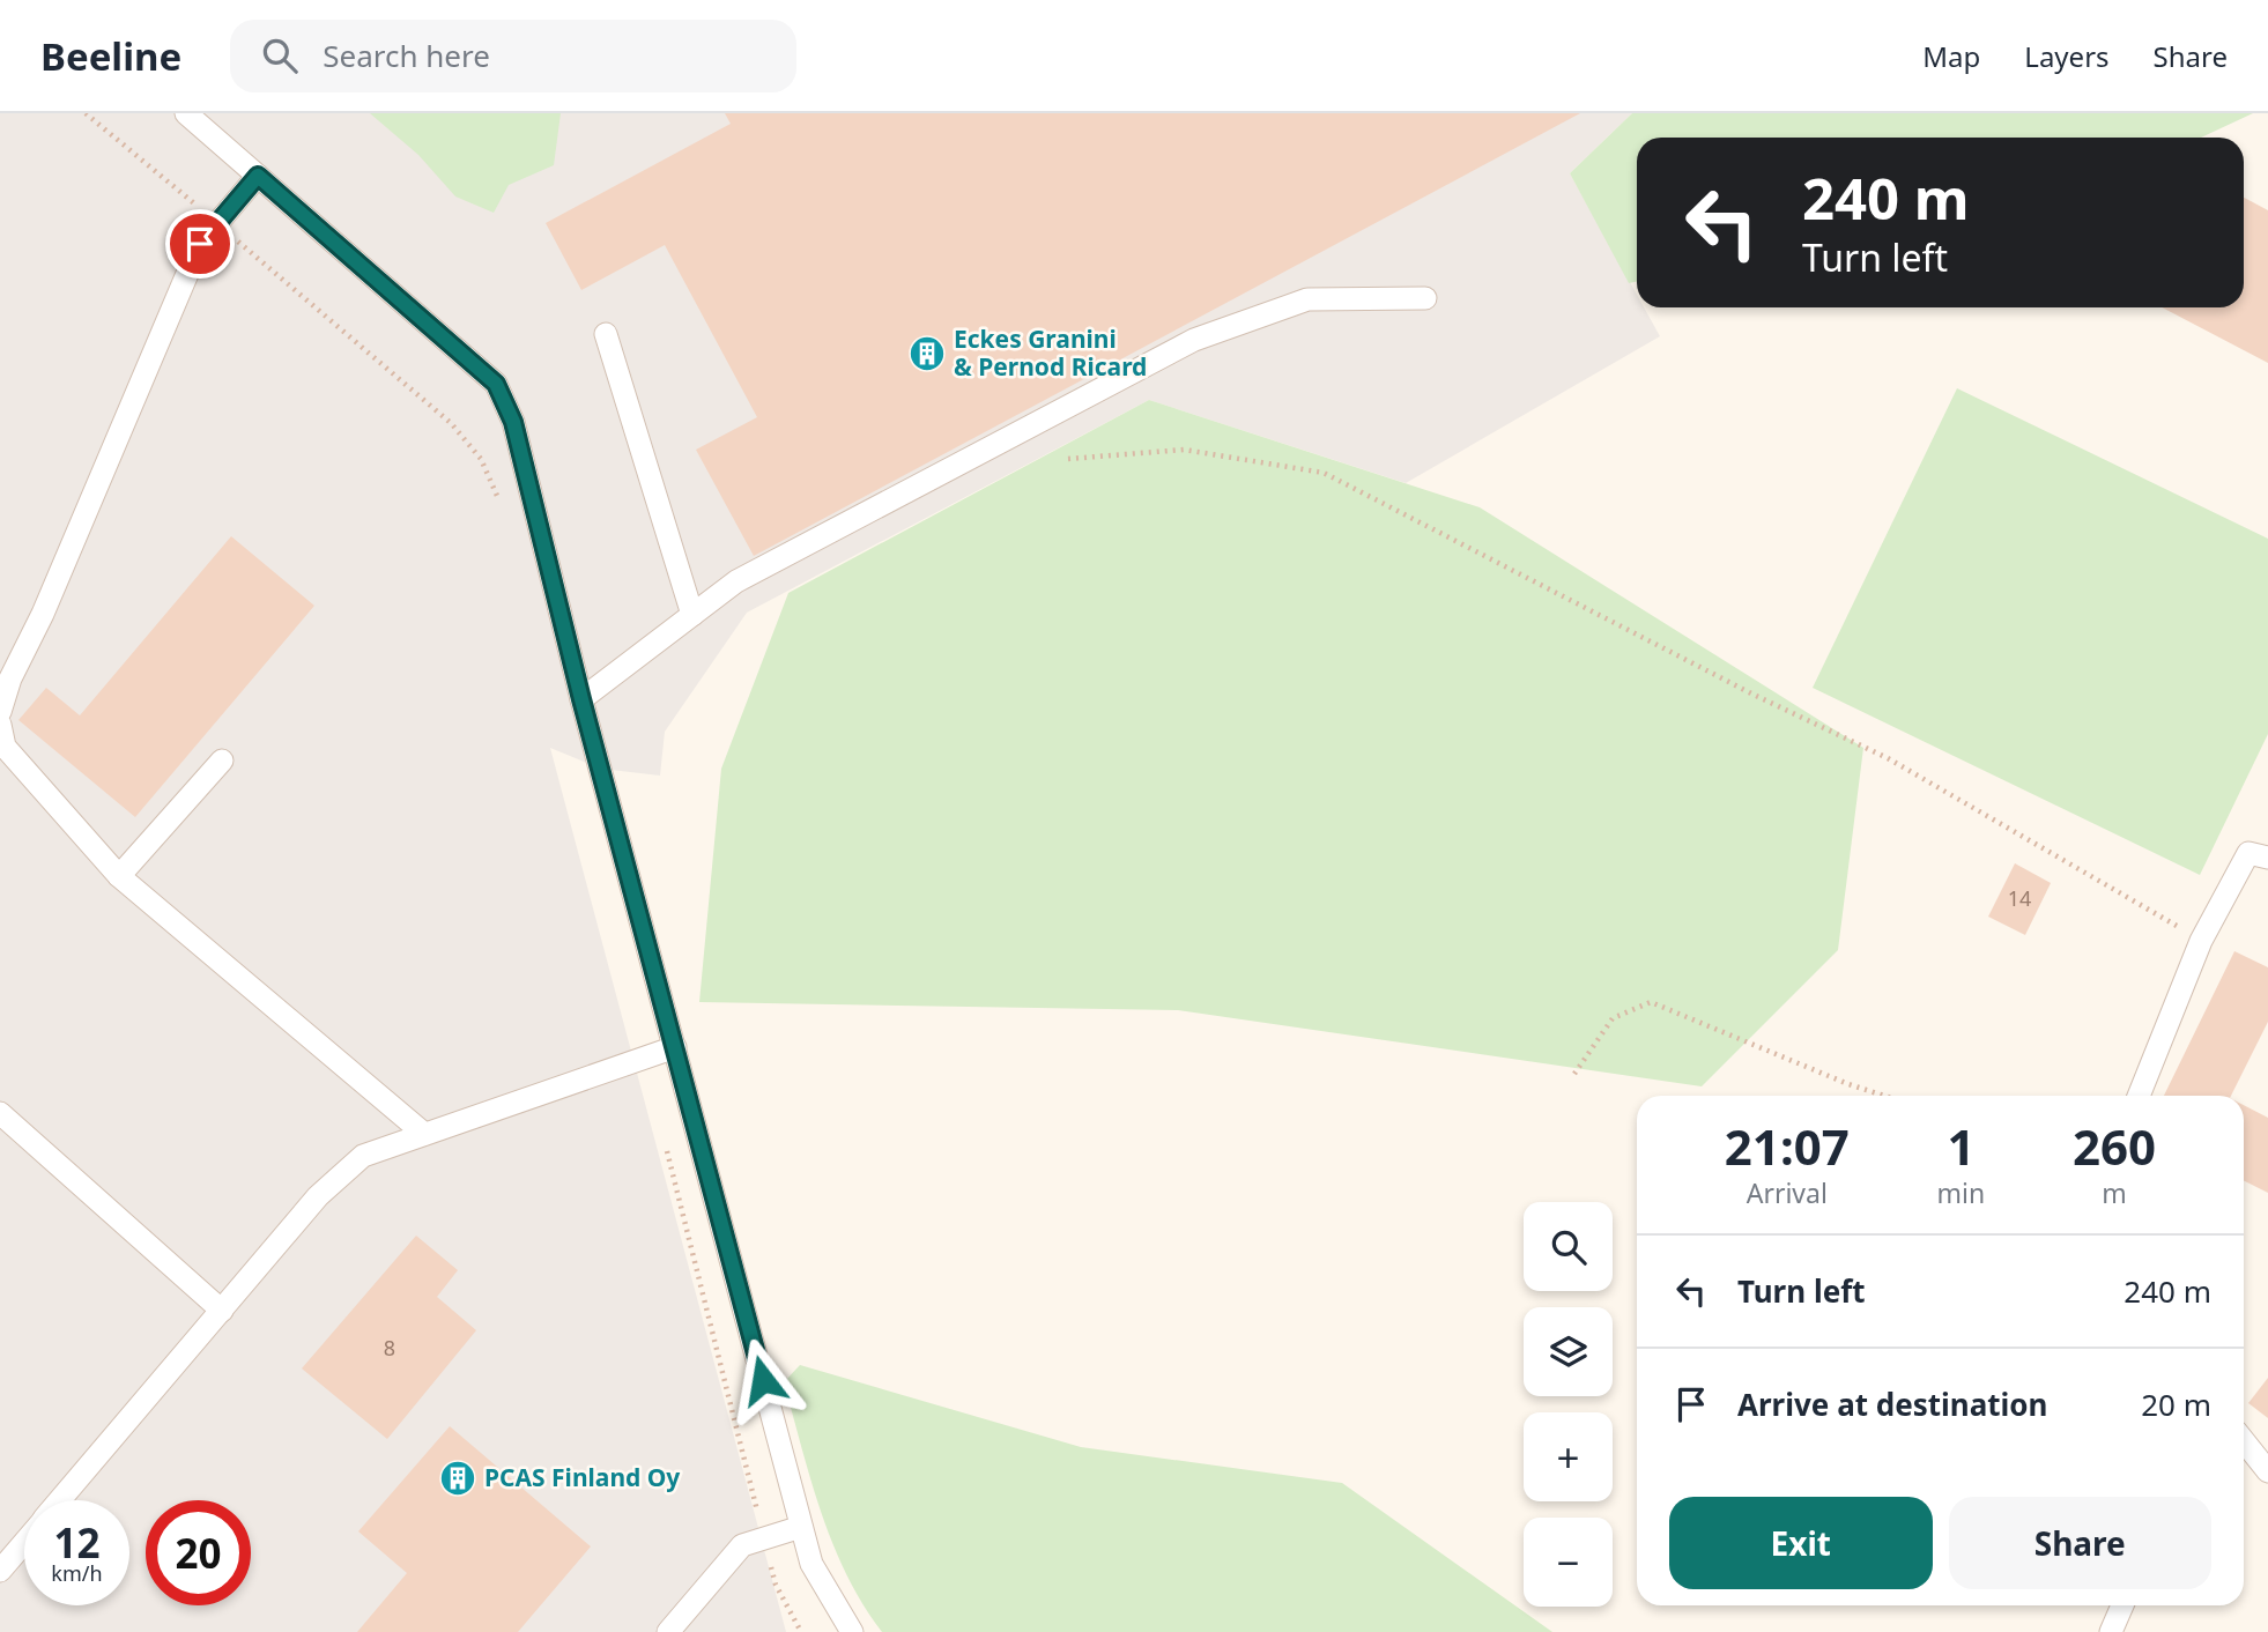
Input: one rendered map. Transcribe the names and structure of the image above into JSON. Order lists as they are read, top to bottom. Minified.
{"places":{"building":["Eckes Granini & Pernod Ricard","PCAS Finland Oy"]},"house_numbers":["14","8"],"page":{"header":"Beeline","search":"Search here","nav":["Map","Layers","Share"],"turn":["240 m","Turn left"],"eta":["21:07","Arrival","1","min","260","m"],"map_buttons":["+","−"],"list":[{"name":"Turn left","value":"240 m"},{"name":"Arrive at destination","value":"20 m"}],"buttons":["Exit","Share"],"speed":"12 km/h","limit":"20"}}
